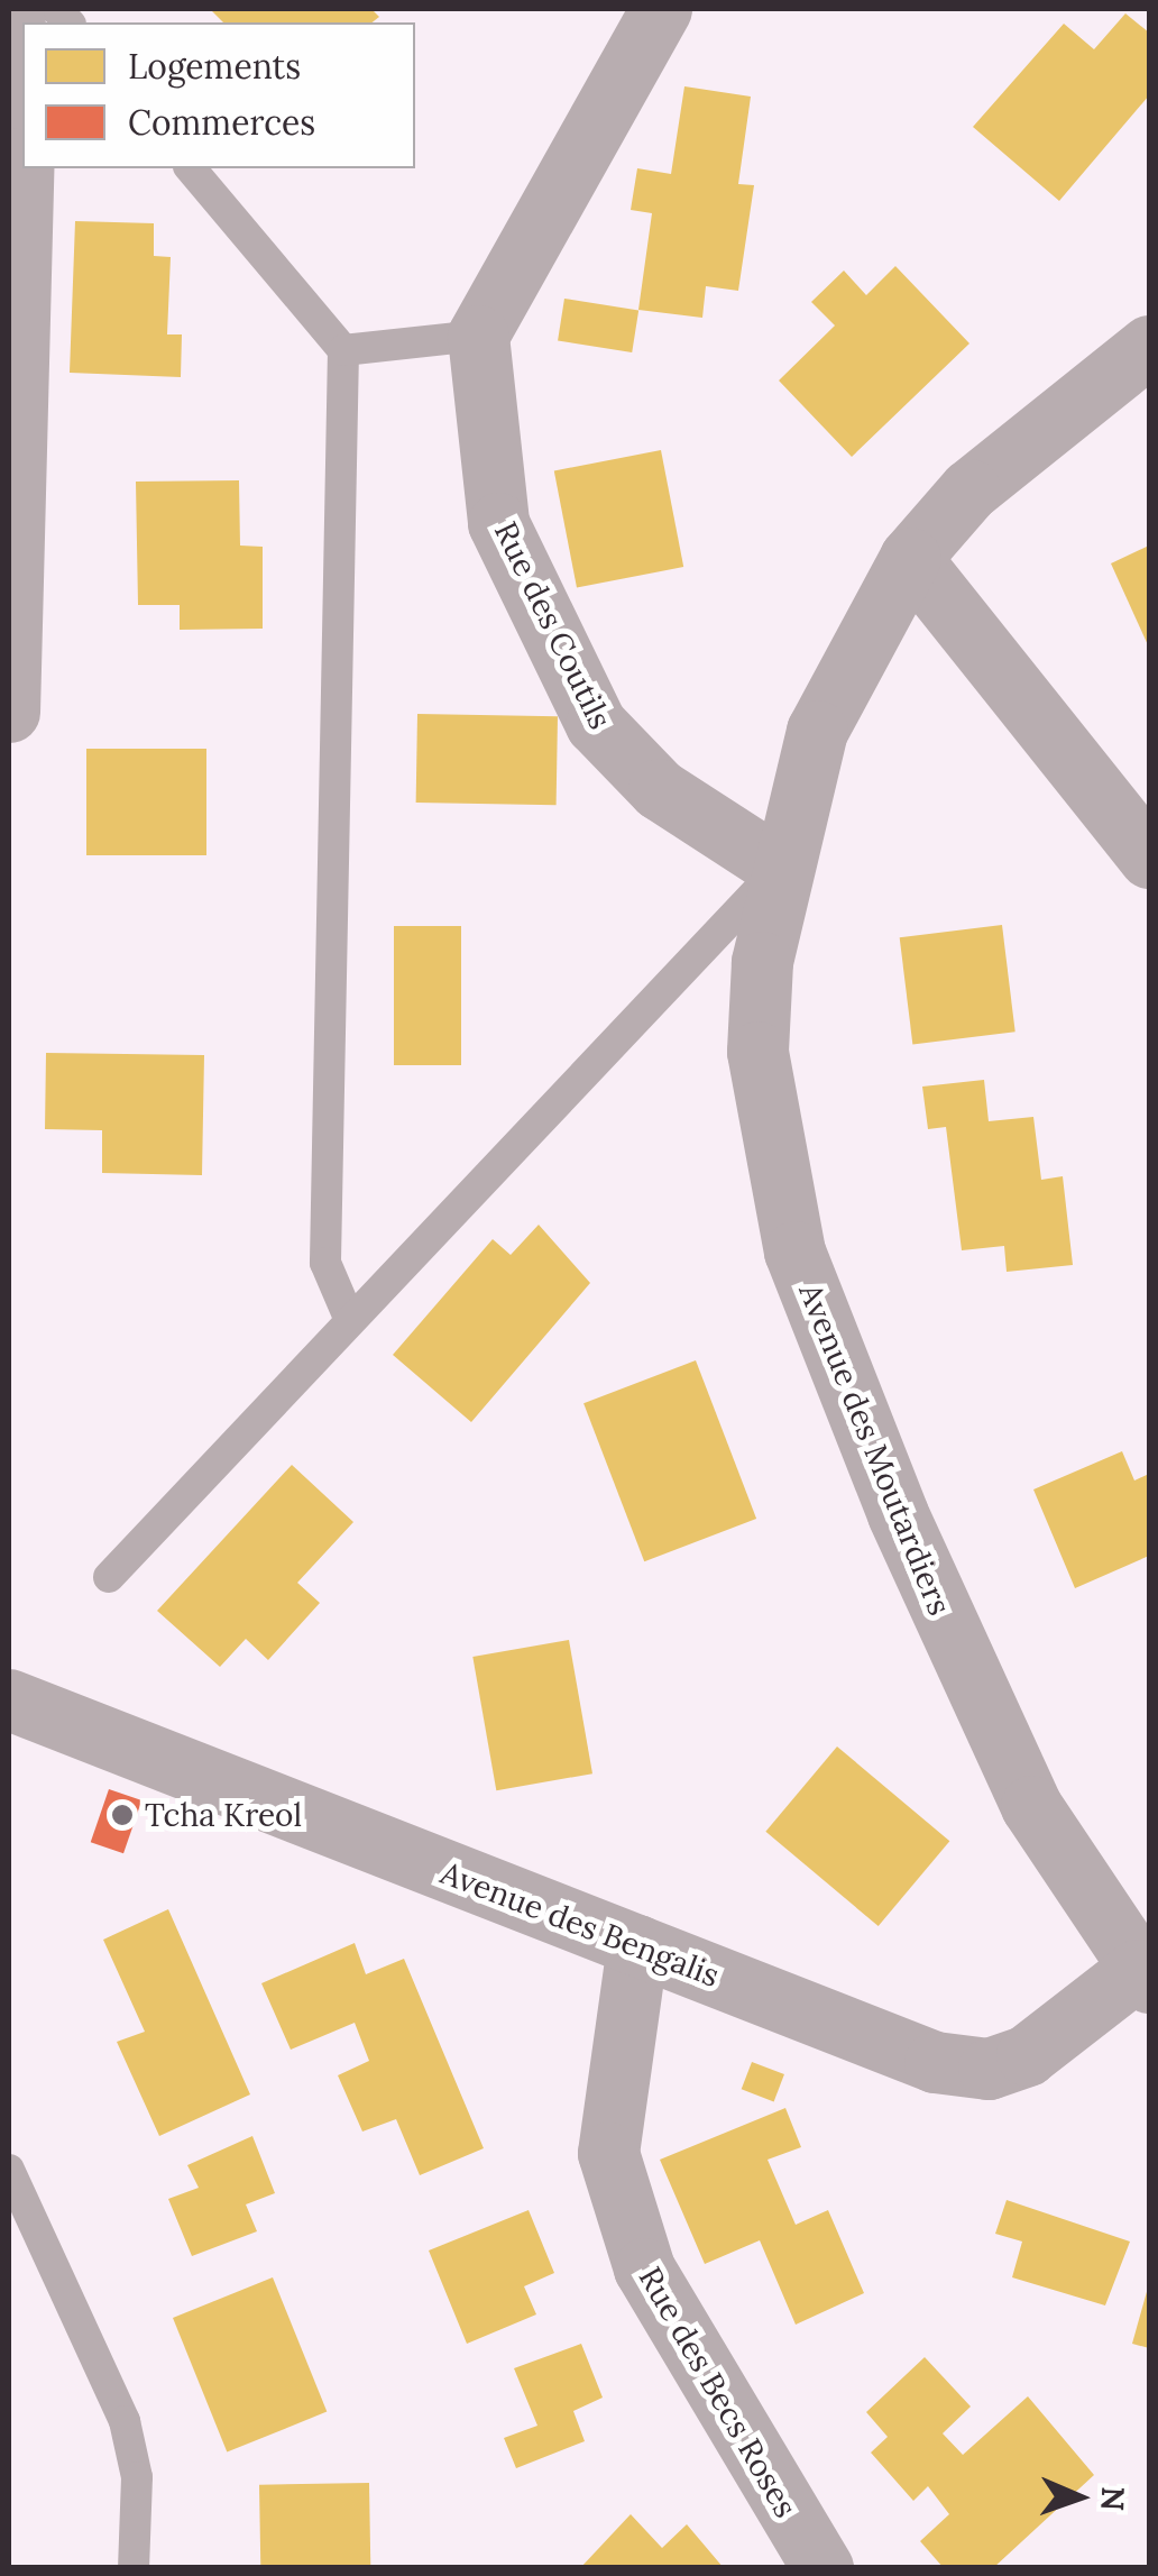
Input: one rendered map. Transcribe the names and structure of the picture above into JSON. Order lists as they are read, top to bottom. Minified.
{"streets":{"street":["Rue des Coutils","Avenue des Moutardiers","Avenue des Bengalis","Rue des Becs Roses"]},"crossings":[["Rue des Coutils","Avenue des Moutardiers"],["Avenue des Moutardiers","Avenue des Bengalis"],["Avenue des Bengalis","Rue des Becs Roses"]],"places":["Tcha Kreol"],"legend":["Logements","Commerces"],"north":"right"}
